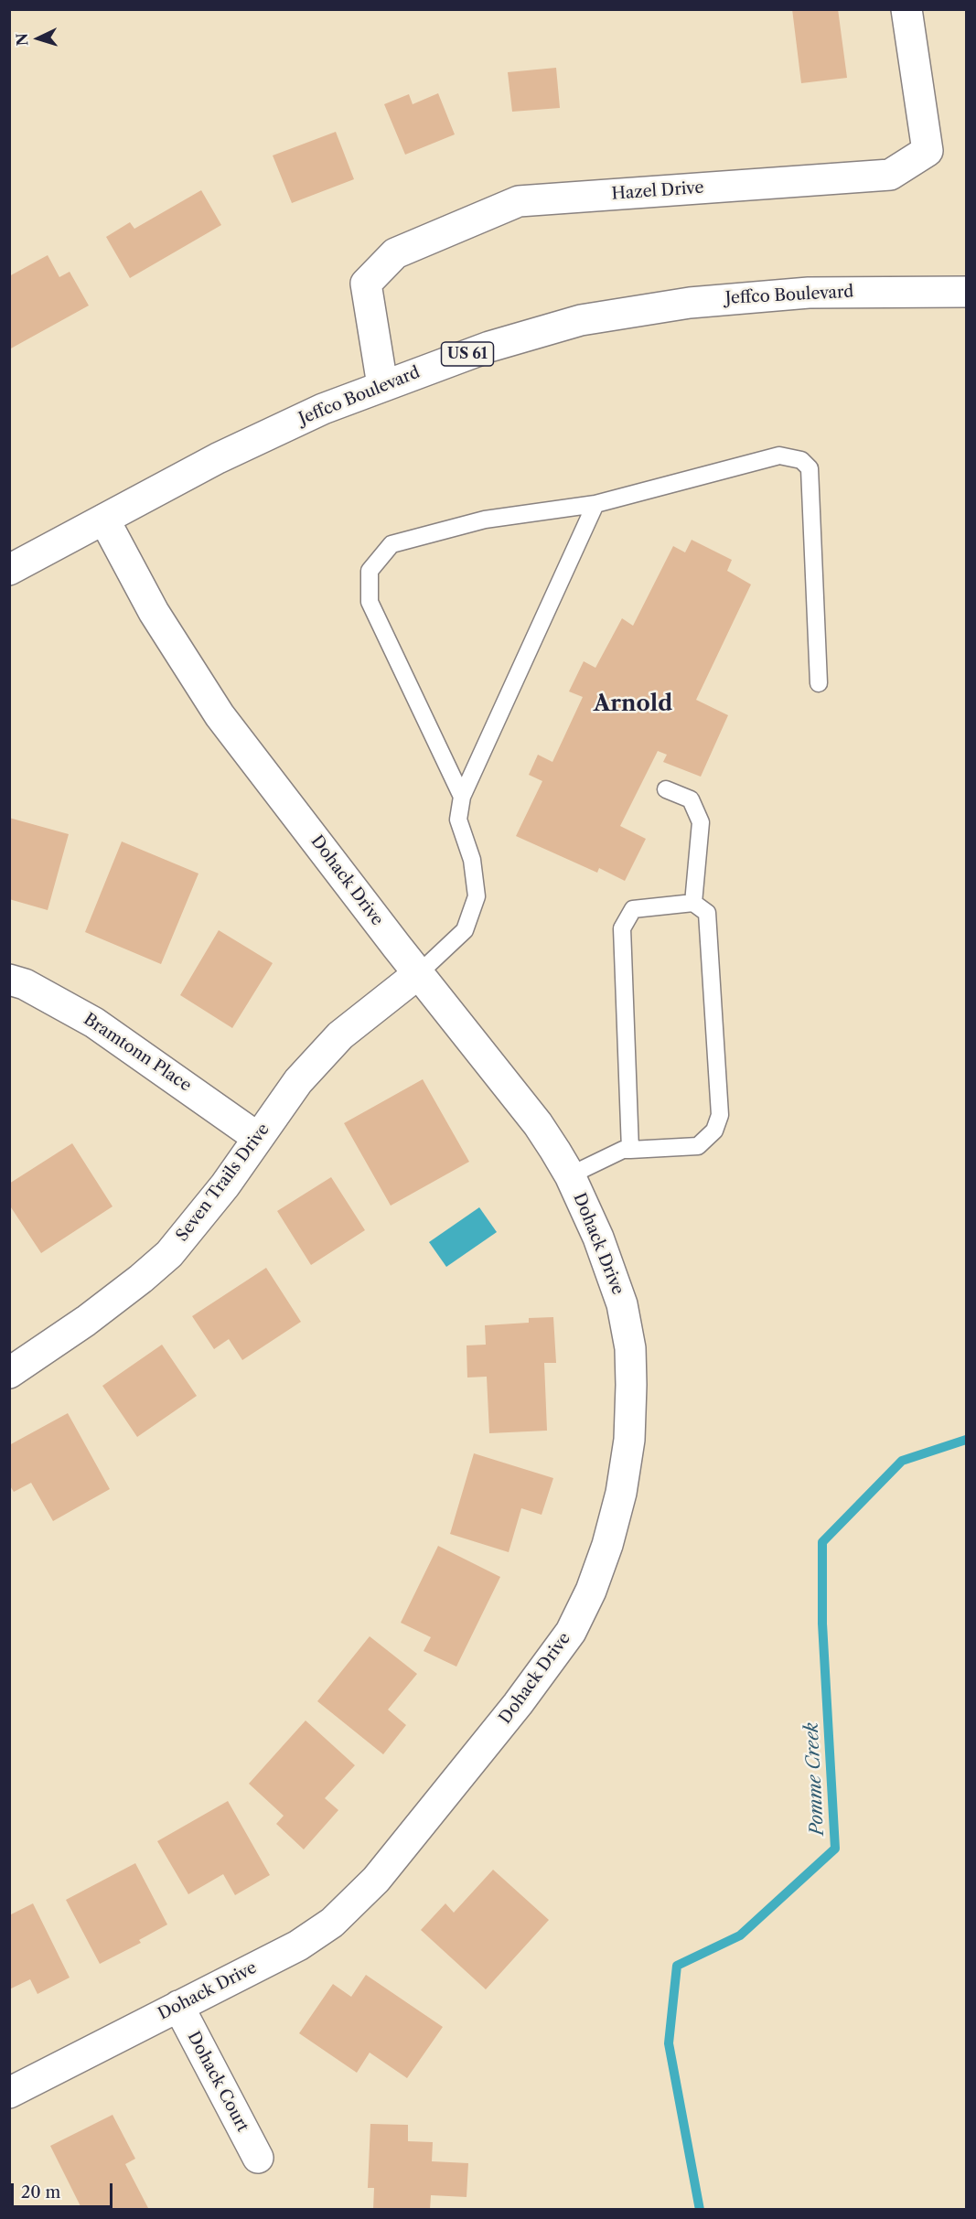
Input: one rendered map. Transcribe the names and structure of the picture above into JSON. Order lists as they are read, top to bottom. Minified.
{"streets":{"street":["Hazel Drive","Jeffco Boulevard","US 61","Dohack Drive","Bramtonn Place","Seven Trails Drive","Dohack Court"]},"crossings":[["Hazel Drive","Jeffco Boulevard"],["Jeffco Boulevard","Dohack Drive"],["Dohack Drive","Seven Trails Drive"],["Dohack Drive","Dohack Court"],["Bramtonn Place","Seven Trails Drive"]],"districts":["Arnold"],"water":["Pomme Creek"],"scale_bar":"20 m","north":"left"}
